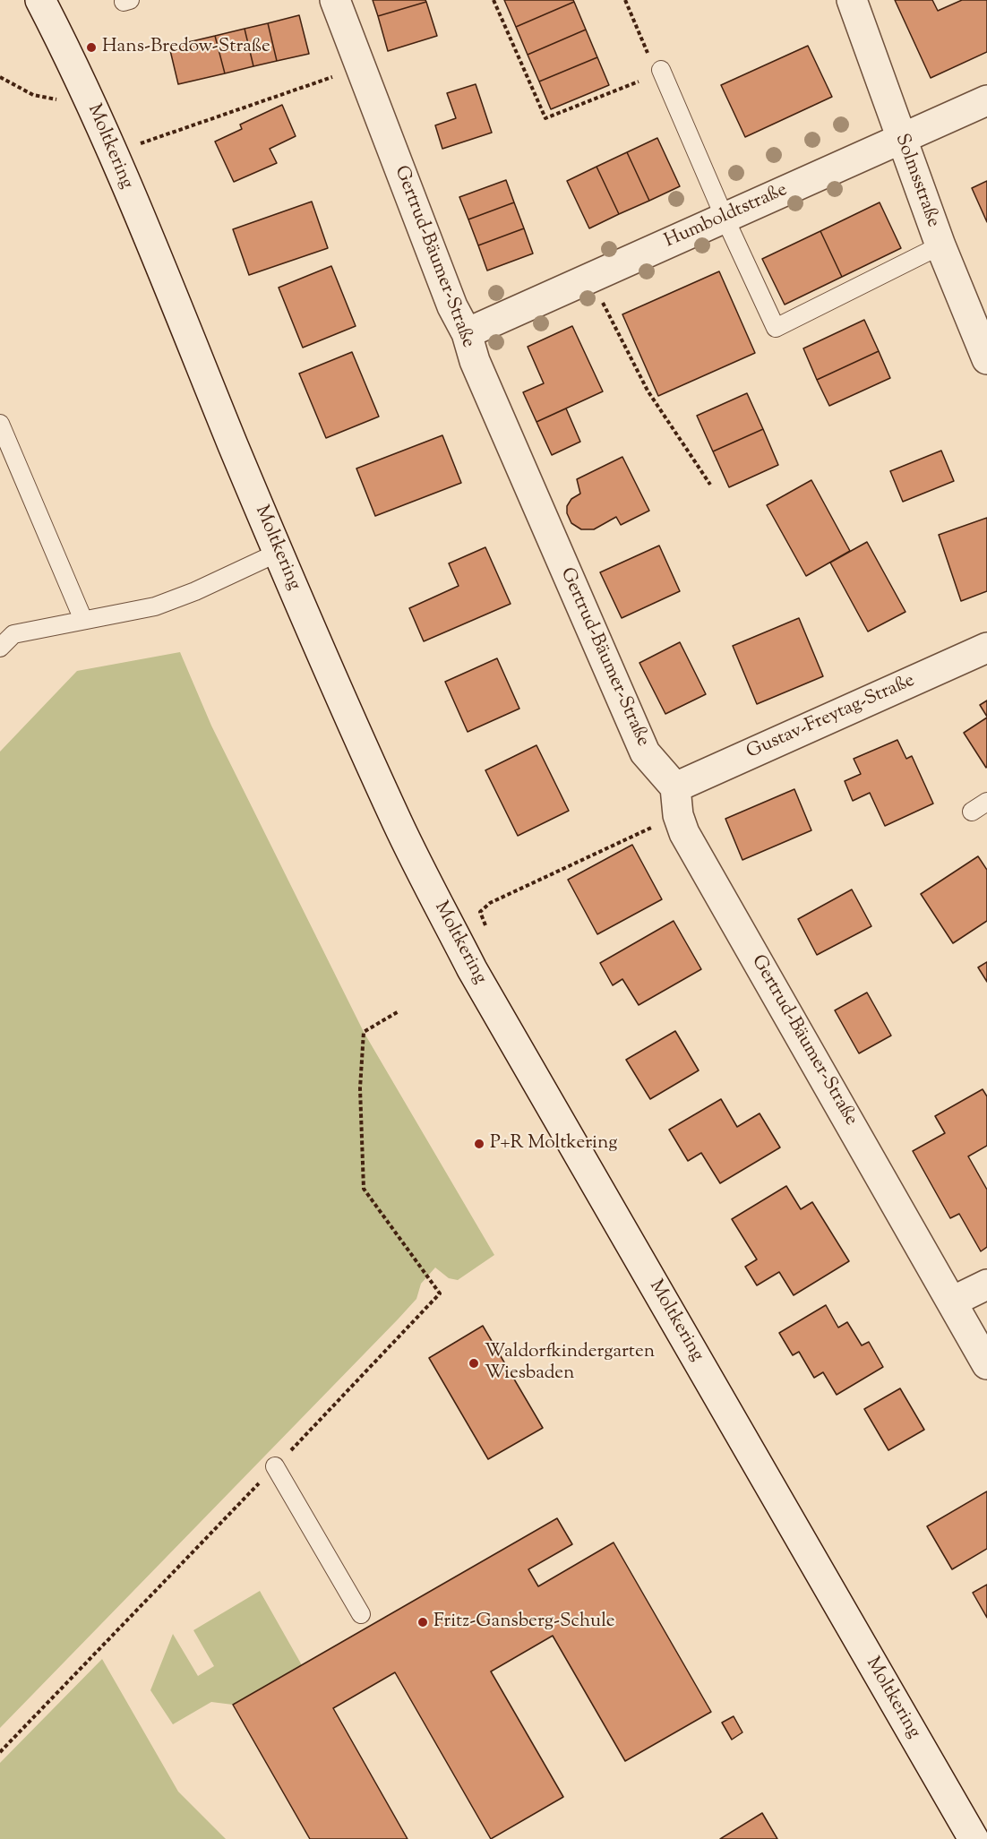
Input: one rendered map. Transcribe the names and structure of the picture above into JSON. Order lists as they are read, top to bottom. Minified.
{"streets":{"street":["Moltkering","Solmsstraße","Humboldtstraße","Gertrud-Bäumer-Straße","Gustav-Freytag-Straße"]},"crossings":[["Solmsstraße","Humboldtstraße"],["Humboldtstraße","Gertrud-Bäumer-Straße"],["Gertrud-Bäumer-Straße","Gustav-Freytag-Straße"]],"places":["Hans-Bredow-Straße","P+R Moltkering","Waldorfkindergarten Wiesbaden","Fritz-Gansberg-Schule"]}
